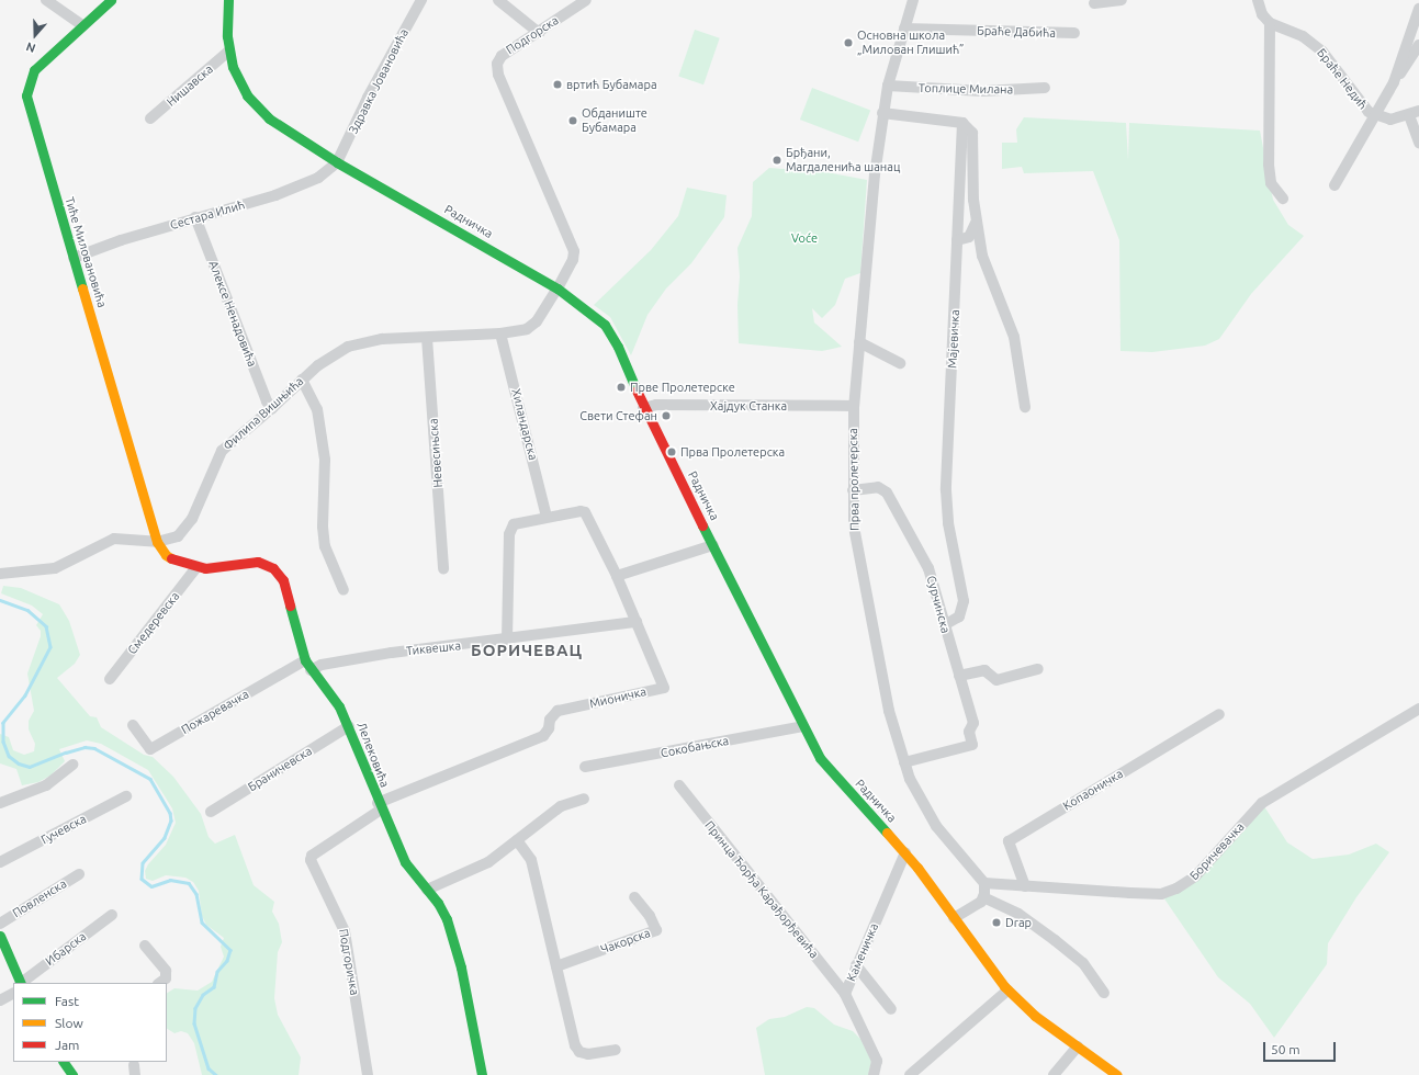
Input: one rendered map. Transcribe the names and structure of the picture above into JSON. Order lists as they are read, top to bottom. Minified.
{"streets":{"street":["Браће Дабића","Подгорска","Браће Недић","Здравка Јовановића","Нишавска","Топлице Милана","Сестара Илић","Радничка","Тиће Миловановића","Алексе Ненадовића","Мајевичка","Хајдук Станка","Филипа Вишњића","Хиландарска","Невесињска","Прва пролетерска","Сурчинска","Смедеревска","Тиквешка","Мионичка","Пожаревачка","Сокобањска","Лелековића","Браничевска","Копаоничка","Гучевска","Боричевачка","Принца Ђорђа Карађорђевића","Повленска","Чакорска","Ибарска","Каменичка","Подгоричка"]},"crossings":[["Браће Дабића","Прва пролетерска"],["Подгорска","Филипа Вишњића"],["Здравка Јовановића","Сестара Илић"],["Здравка Јовановића","Радничка"],["Нишавска","Радничка"],["Топлице Милана","Прва пролетерска"],["Сестара Илић","Радничка"],["Сестара Илић","Тиће Миловановића"],["Сестара Илић","Алексе Ненадовића"],["Радничка","Хајдук Станка"],["Радничка","Филипа Вишњића"],["Радничка","Сокобањска"],["Радничка","Каменичка"],["Тиће Миловановића","Филипа Вишњића"],["Тиће Миловановића","Лелековића"],["Алексе Ненадовића","Филипа Вишњића"],["Мајевичка","Сурчинска"],["Хајдук Станка","Прва пролетерска"],["Филипа Вишњића","Хиландарска"],["Филипа Вишњића","Невесињска"],["Филипа Вишњића","Лелековића"],["Хиландарска","Мионичка"],["Прва пролетерска","Сурчинска"],["Прва пролетерска","Боричевачка"],["Смедеревска","Лелековића"],["Тиквешка","Мионичка"],["Тиквешка","Пожаревачка"],["Тиквешка","Лелековића"],["Мионичка","Лелековића"],["Мионичка","Подгоричка"],["Пожаревачка","Лелековића"],["Лелековића","Браничевска"],["Копаоничка","Боричевачка"],["Принца Ђорђа Карађорђевића","Каменичка"]],"districts":["БОРИЧЕВАЦ"],"parks":["Voće"],"places":["Основна школа „Милован Глишић”","вртић Бубамара","Обданиште Бубамара","Брђани, Магдаленића шанац","Прве Пролетерске","Свети Стефан","Прва Пролетерска","Drap"],"legend":["Fast","Slow","Jam"],"scale_bar":"50 m","north":"bottom"}
